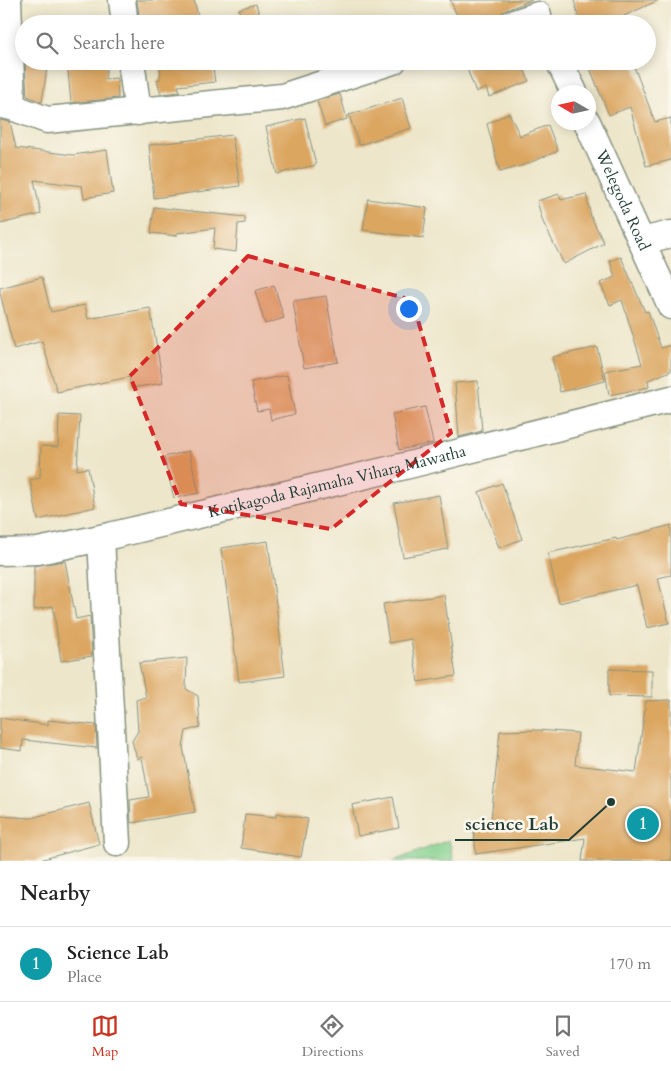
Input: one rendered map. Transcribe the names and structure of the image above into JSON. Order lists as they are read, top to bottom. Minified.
{"streets":{"street":["Welegoda Road","Kotikagoda Rajamaha Vihara Mawatha"]},"places":["science Lab"],"north":"left","page":{"search":"Search here","pins":"1","heading":"Nearby","list":[{"mark":"1","name":"Science Lab","note":"Place","value":"170 m"}],"nav":["Map","Directions","Saved"]}}
